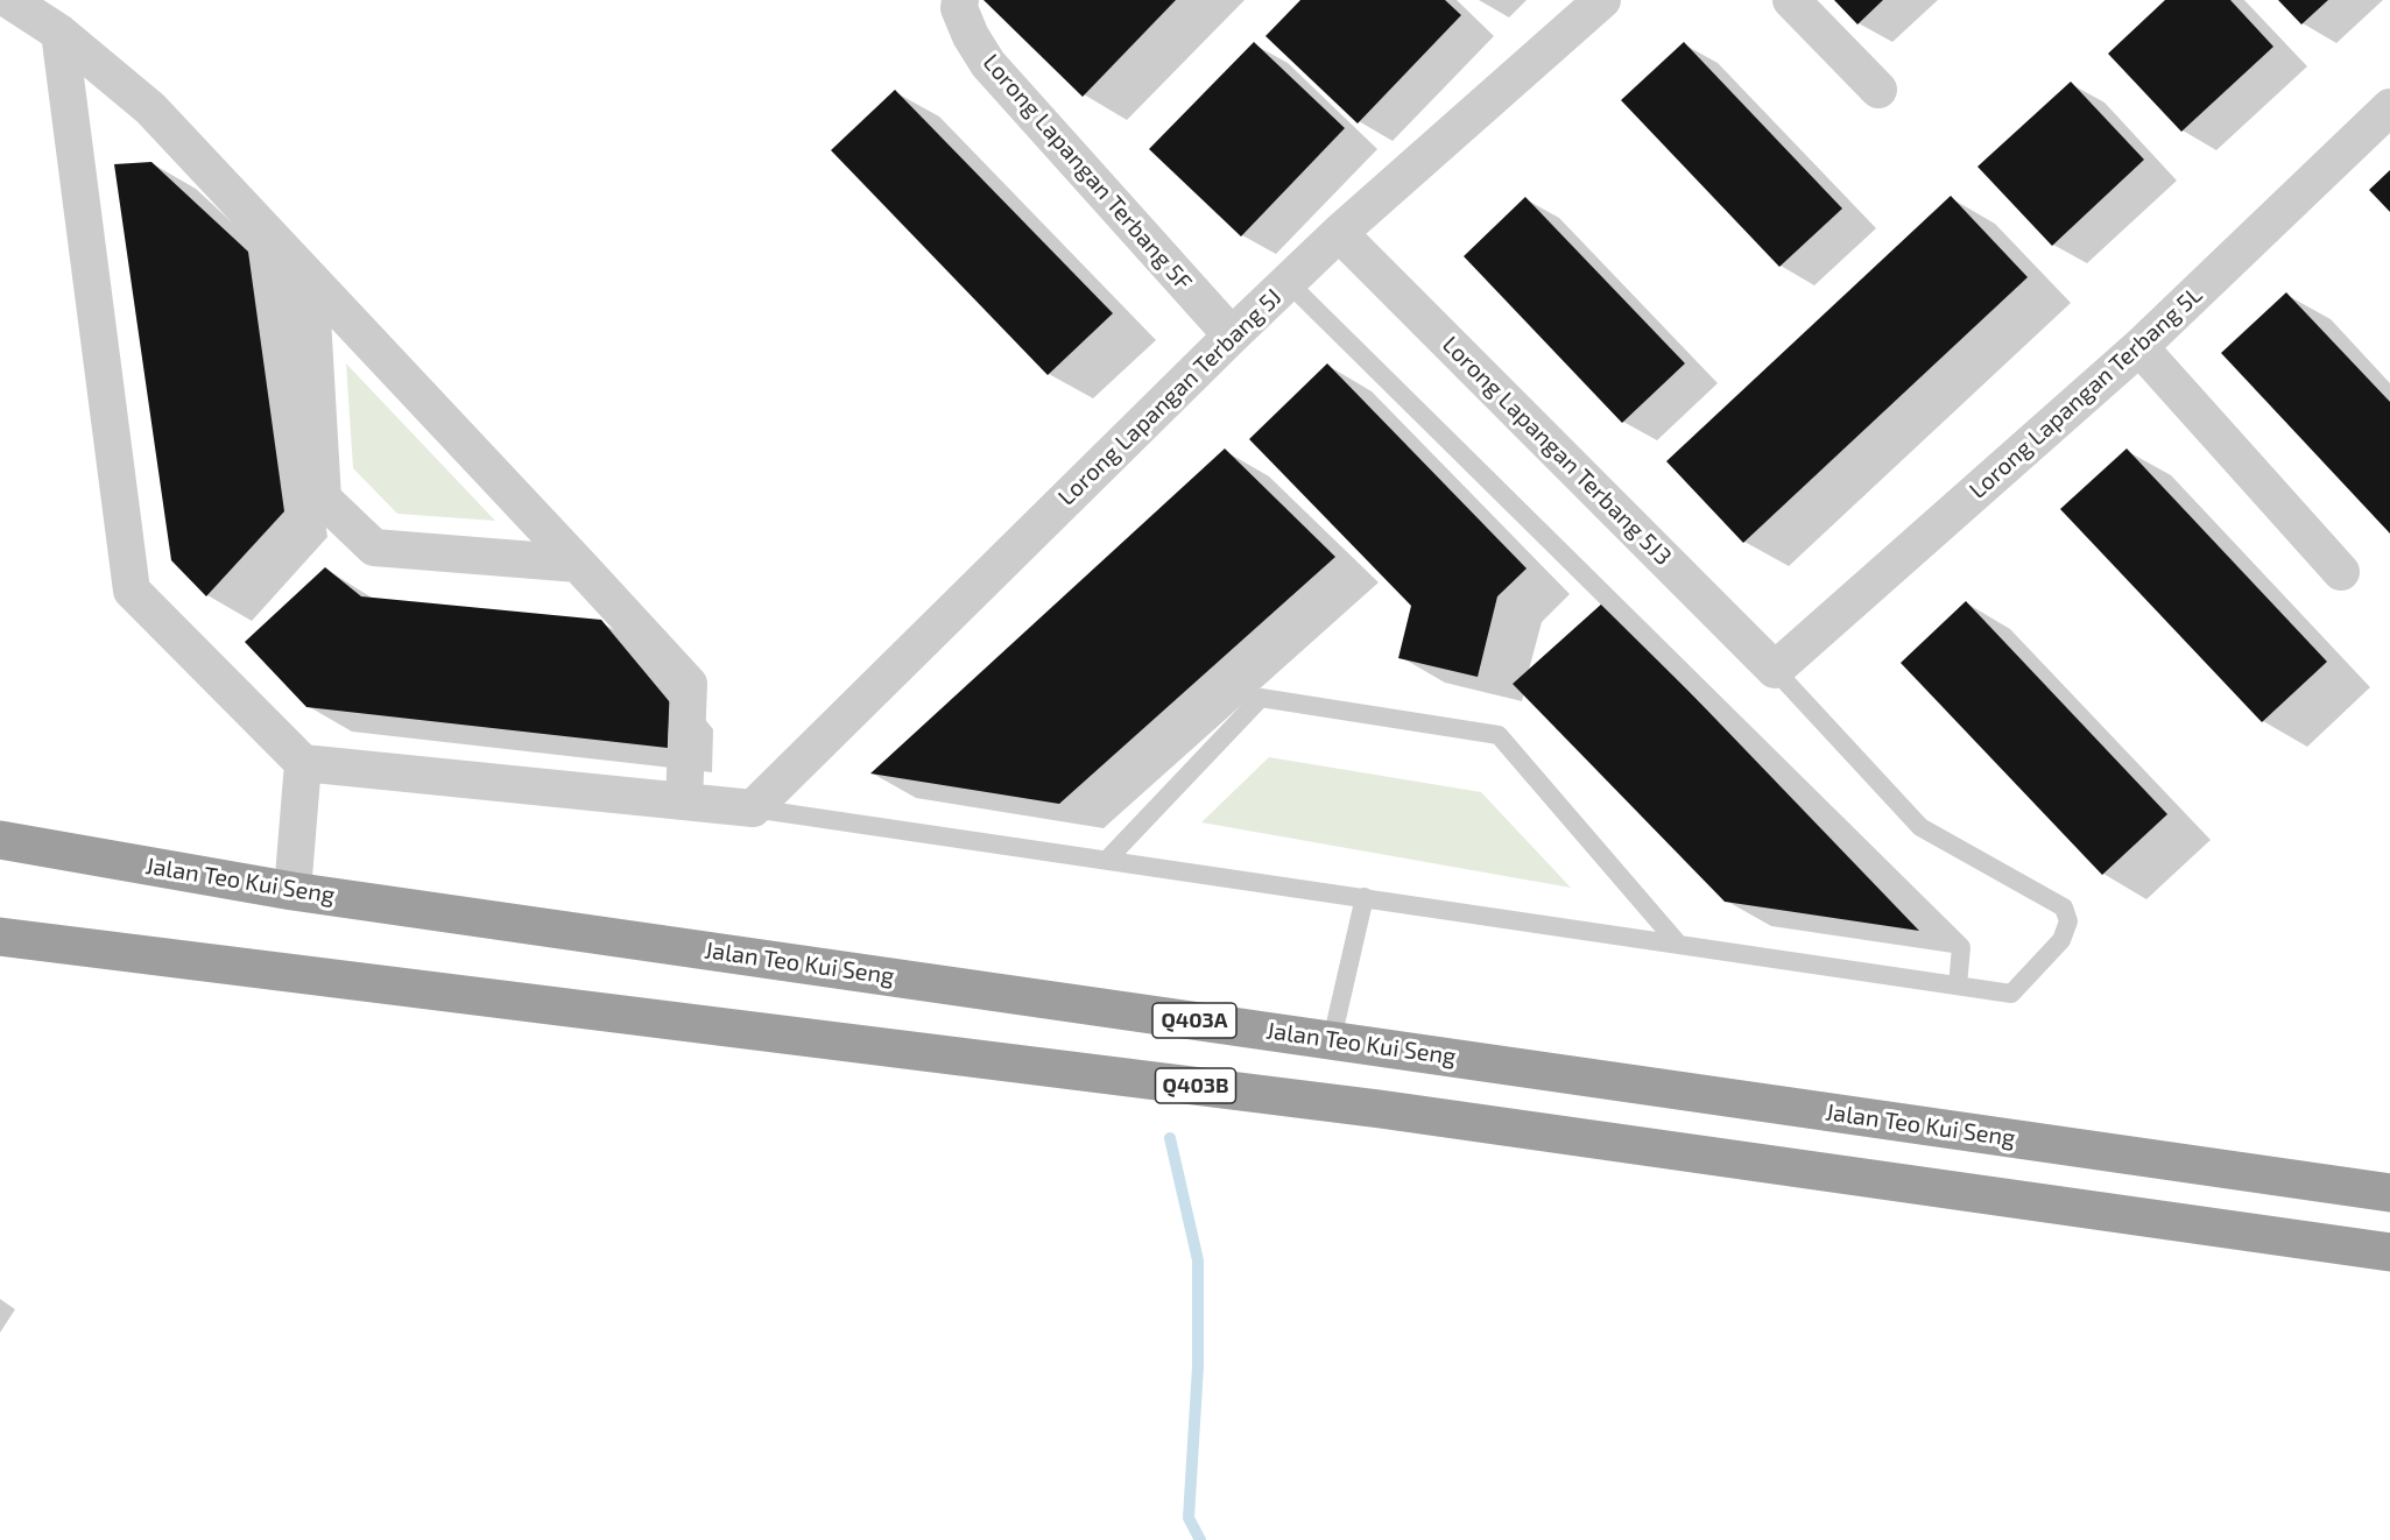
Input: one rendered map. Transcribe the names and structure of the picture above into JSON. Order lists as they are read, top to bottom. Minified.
{"streets":{"highway":["Jalan Teo Kui Seng","Q403A","Q403B"],"street":["Lorong Lapangan Terbang 5F","Lorong Lapangan Terbang 5L","Lorong Lapangan Terbang 5J","Lorong Lapangan Terbang 5J3"]},"crossings":[["Lorong Lapangan Terbang 5F","Lorong Lapangan Terbang 5J"],["Lorong Lapangan Terbang 5L","Lorong Lapangan Terbang 5J3"],["Lorong Lapangan Terbang 5J","Lorong Lapangan Terbang 5J3"]]}
